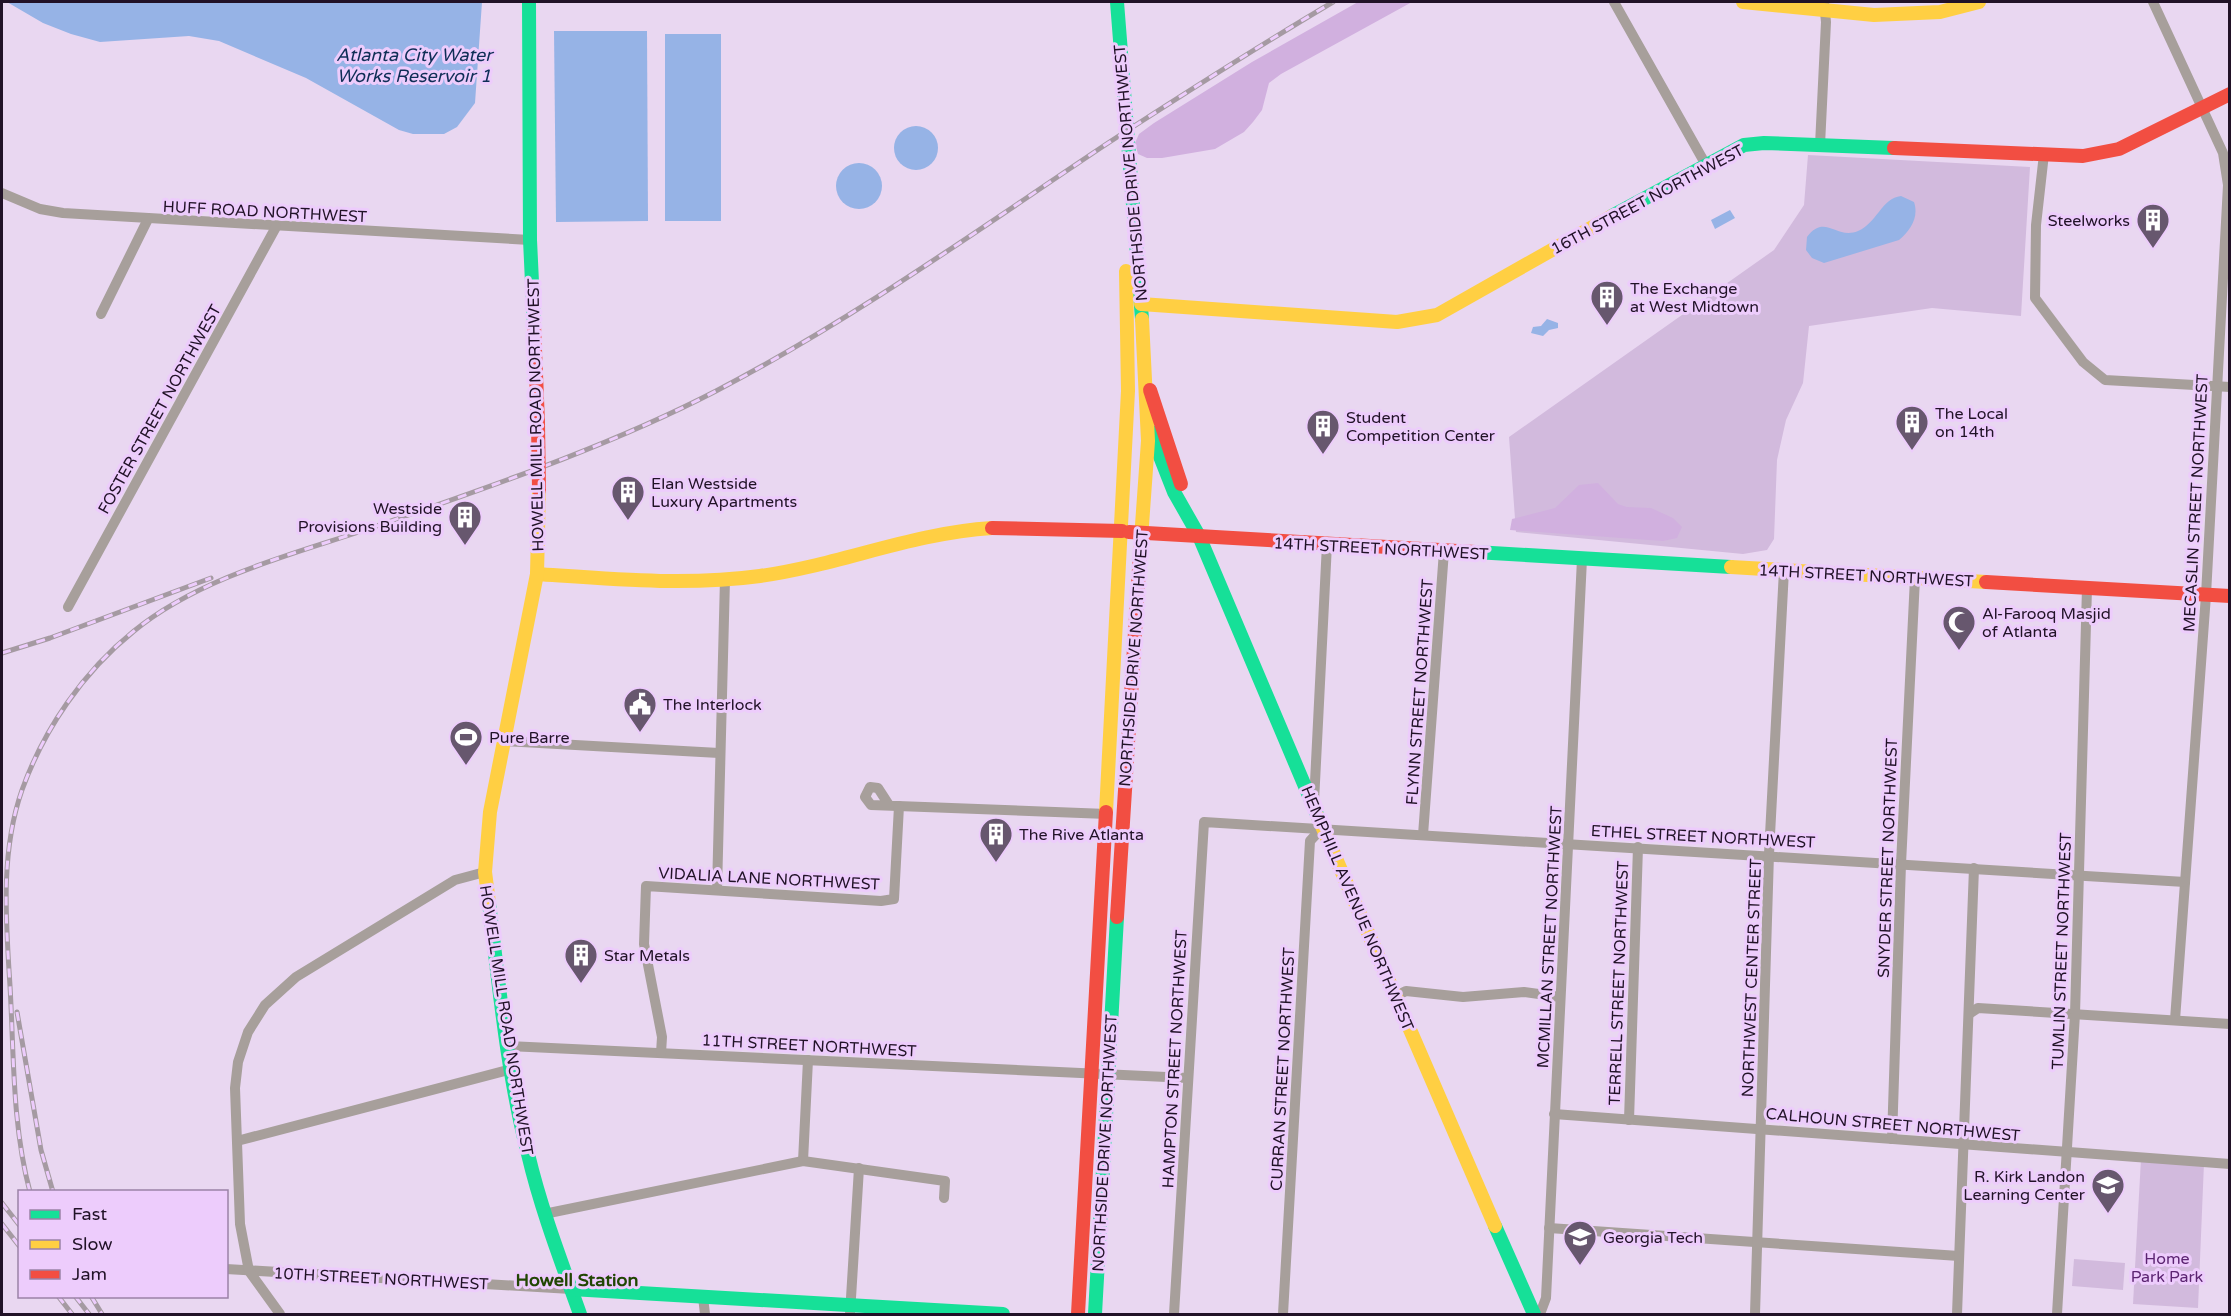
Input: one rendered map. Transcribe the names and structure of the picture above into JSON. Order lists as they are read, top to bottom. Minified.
{"streets":{"main road":["NORTHSIDE DRIVE NORTHWEST","16TH STREET NORTHWEST","HOWELL MILL ROAD NORTHWEST","14TH STREET NORTHWEST","HEMPHILL AVENUE NORTHWEST","10TH STREET NORTHWEST"],"street":["HUFF ROAD NORTHWEST","FOSTER STREET NORTHWEST","MECASLIN STREET NORTHWEST","FLYNN STREET NORTHWEST","ETHEL STREET NORTHWEST","SNYDER STREET NORTHWEST","VIDALIA LANE NORTHWEST","MCMILLAN STREET NORTHWEST","TUMLIN STREET NORTHWEST","NORTHWEST CENTER STREET","TERRELL STREET NORTHWEST","11TH STREET NORTHWEST","HAMPTON STREET NORTHWEST","CURRAN STREET NORTHWEST","CALHOUN STREET NORTHWEST"]},"crossings":[["NORTHSIDE DRIVE NORTHWEST","16TH STREET NORTHWEST"],["NORTHSIDE DRIVE NORTHWEST","14TH STREET NORTHWEST"],["NORTHSIDE DRIVE NORTHWEST","VIDALIA LANE NORTHWEST"],["NORTHSIDE DRIVE NORTHWEST","HEMPHILL AVENUE NORTHWEST"],["NORTHSIDE DRIVE NORTHWEST","11TH STREET NORTHWEST"],["16TH STREET NORTHWEST","MECASLIN STREET NORTHWEST"],["HUFF ROAD NORTHWEST","FOSTER STREET NORTHWEST"],["HUFF ROAD NORTHWEST","HOWELL MILL ROAD NORTHWEST"],["HOWELL MILL ROAD NORTHWEST","14TH STREET NORTHWEST"],["HOWELL MILL ROAD NORTHWEST","11TH STREET NORTHWEST"],["HOWELL MILL ROAD NORTHWEST","10TH STREET NORTHWEST"],["MECASLIN STREET NORTHWEST","14TH STREET NORTHWEST"],["MECASLIN STREET NORTHWEST","ETHEL STREET NORTHWEST"],["14TH STREET NORTHWEST","FLYNN STREET NORTHWEST"],["14TH STREET NORTHWEST","SNYDER STREET NORTHWEST"],["14TH STREET NORTHWEST","HEMPHILL AVENUE NORTHWEST"],["14TH STREET NORTHWEST","MCMILLAN STREET NORTHWEST"],["14TH STREET NORTHWEST","TUMLIN STREET NORTHWEST"],["14TH STREET NORTHWEST","NORTHWEST CENTER STREET"],["FLYNN STREET NORTHWEST","ETHEL STREET NORTHWEST"],["ETHEL STREET NORTHWEST","SNYDER STREET NORTHWEST"],["ETHEL STREET NORTHWEST","HEMPHILL AVENUE NORTHWEST"],["ETHEL STREET NORTHWEST","MCMILLAN STREET NORTHWEST"],["ETHEL STREET NORTHWEST","TUMLIN STREET NORTHWEST"],["ETHEL STREET NORTHWEST","NORTHWEST CENTER STREET"],["ETHEL STREET NORTHWEST","TERRELL STREET NORTHWEST"],["ETHEL STREET NORTHWEST","HAMPTON STREET NORTHWEST"],["ETHEL STREET NORTHWEST","CURRAN STREET NORTHWEST"],["SNYDER STREET NORTHWEST","CALHOUN STREET NORTHWEST"],["VIDALIA LANE NORTHWEST","11TH STREET NORTHWEST"],["HEMPHILL AVENUE NORTHWEST","CURRAN STREET NORTHWEST"],["MCMILLAN STREET NORTHWEST","CALHOUN STREET NORTHWEST"],["TUMLIN STREET NORTHWEST","CALHOUN STREET NORTHWEST"],["NORTHWEST CENTER STREET","CALHOUN STREET NORTHWEST"],["TERRELL STREET NORTHWEST","CALHOUN STREET NORTHWEST"],["11TH STREET NORTHWEST","HAMPTON STREET NORTHWEST"]],"districts":["Howell Station"],"water":["Atlanta City Water Works Reservoir 1"],"parks":["Home Park Park"],"places":{"building":["Steelworks","The Exchange at West Midtown","The Local on 14th","Student Competition Center","Elan Westside Luxury Apartments","Westside Provisions Building","The Rive Atlanta","Star Metals"],"mosque":["Al-Farooq Masjid of Atlanta"],"public building":["The Interlock"],"sports":["Pure Barre"],"school or university":["R. Kirk Landon Learning Center","Georgia Tech"]},"legend":["Fast","Slow","Jam"]}
